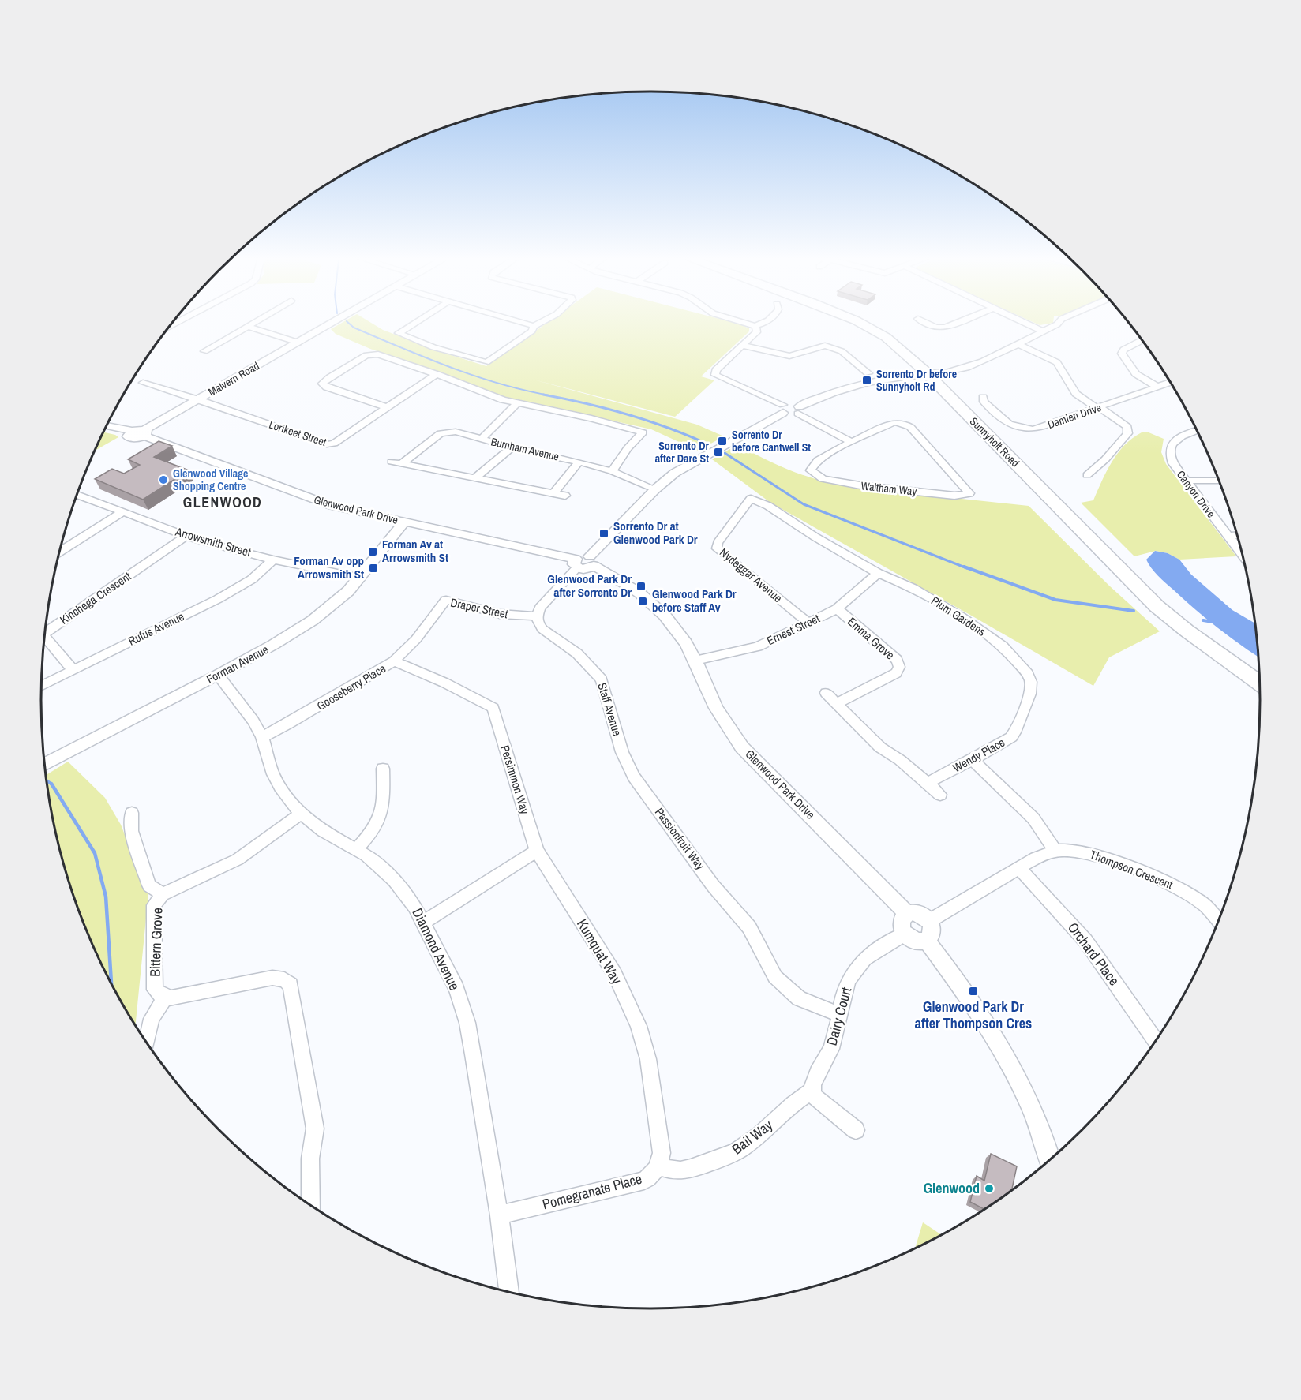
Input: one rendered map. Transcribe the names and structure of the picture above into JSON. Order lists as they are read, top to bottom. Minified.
{"streets":{"main road":["Sunnyholt Road"],"street":["Malvern Road","Damien Drive","Lorikeet Street","Burnham Avenue","Waltham Way","Canyon Drive","Glenwood Park Drive","Arrowsmith Street","Nydeggar Avenue","Kinchega Crescent","Draper Street","Plum Gardens","Rufus Avenue","Ernest Street","Emma Grove","Forman Avenue","Gooseberry Place","Staff Avenue","Wendy Place","Persimmon Way","Passionfruit Way","Thompson Crescent","Bittern Grove","Diamond Avenue","Kumquat Way","Orchard Place","Dairy Court","Bail Way","Pomegranate Place"]},"crossings":[["Malvern Road","Lorikeet Street"],["Malvern Road","Glenwood Park Drive"],["Glenwood Park Drive","Ernest Street"],["Glenwood Park Drive","Forman Avenue"],["Glenwood Park Drive","Thompson Crescent"],["Glenwood Park Drive","Dairy Court"],["Arrowsmith Street","Kinchega Crescent"],["Arrowsmith Street","Rufus Avenue"],["Arrowsmith Street","Forman Avenue"],["Nydeggar Avenue","Plum Gardens"],["Nydeggar Avenue","Ernest Street"],["Kinchega Crescent","Rufus Avenue"],["Draper Street","Gooseberry Place"],["Draper Street","Staff Avenue"],["Plum Gardens","Ernest Street"],["Plum Gardens","Wendy Place"],["Ernest Street","Emma Grove"],["Forman Avenue","Diamond Avenue"],["Gooseberry Place","Persimmon Way"],["Gooseberry Place","Diamond Avenue"],["Staff Avenue","Passionfruit Way"],["Persimmon Way","Kumquat Way"],["Passionfruit Way","Dairy Court"],["Thompson Crescent","Orchard Place"],["Thompson Crescent","Dairy Court"],["Bittern Grove","Diamond Avenue"],["Diamond Avenue","Pomegranate Place"],["Kumquat Way","Bail Way"],["Kumquat Way","Pomegranate Place"],["Dairy Court","Bail Way"],["Bail Way","Pomegranate Place"]],"districts":["GLENWOOD"],"places":{"transit":["Sorrento Dr before Sunnyholt Rd","Sorrento Dr before Cantwell St","Sorrento Dr after Dare St","Sorrento Dr at Glenwood Park Dr","Forman Av at Arrowsmith St","Forman Av opp Arrowsmith St","Glenwood Park Dr after Sorrento Dr","Glenwood Park Dr before Staff Av","Glenwood Park Dr after Thompson Cres"],"other":["Glenwood Village Shopping Centre","Glenwood"]}}
